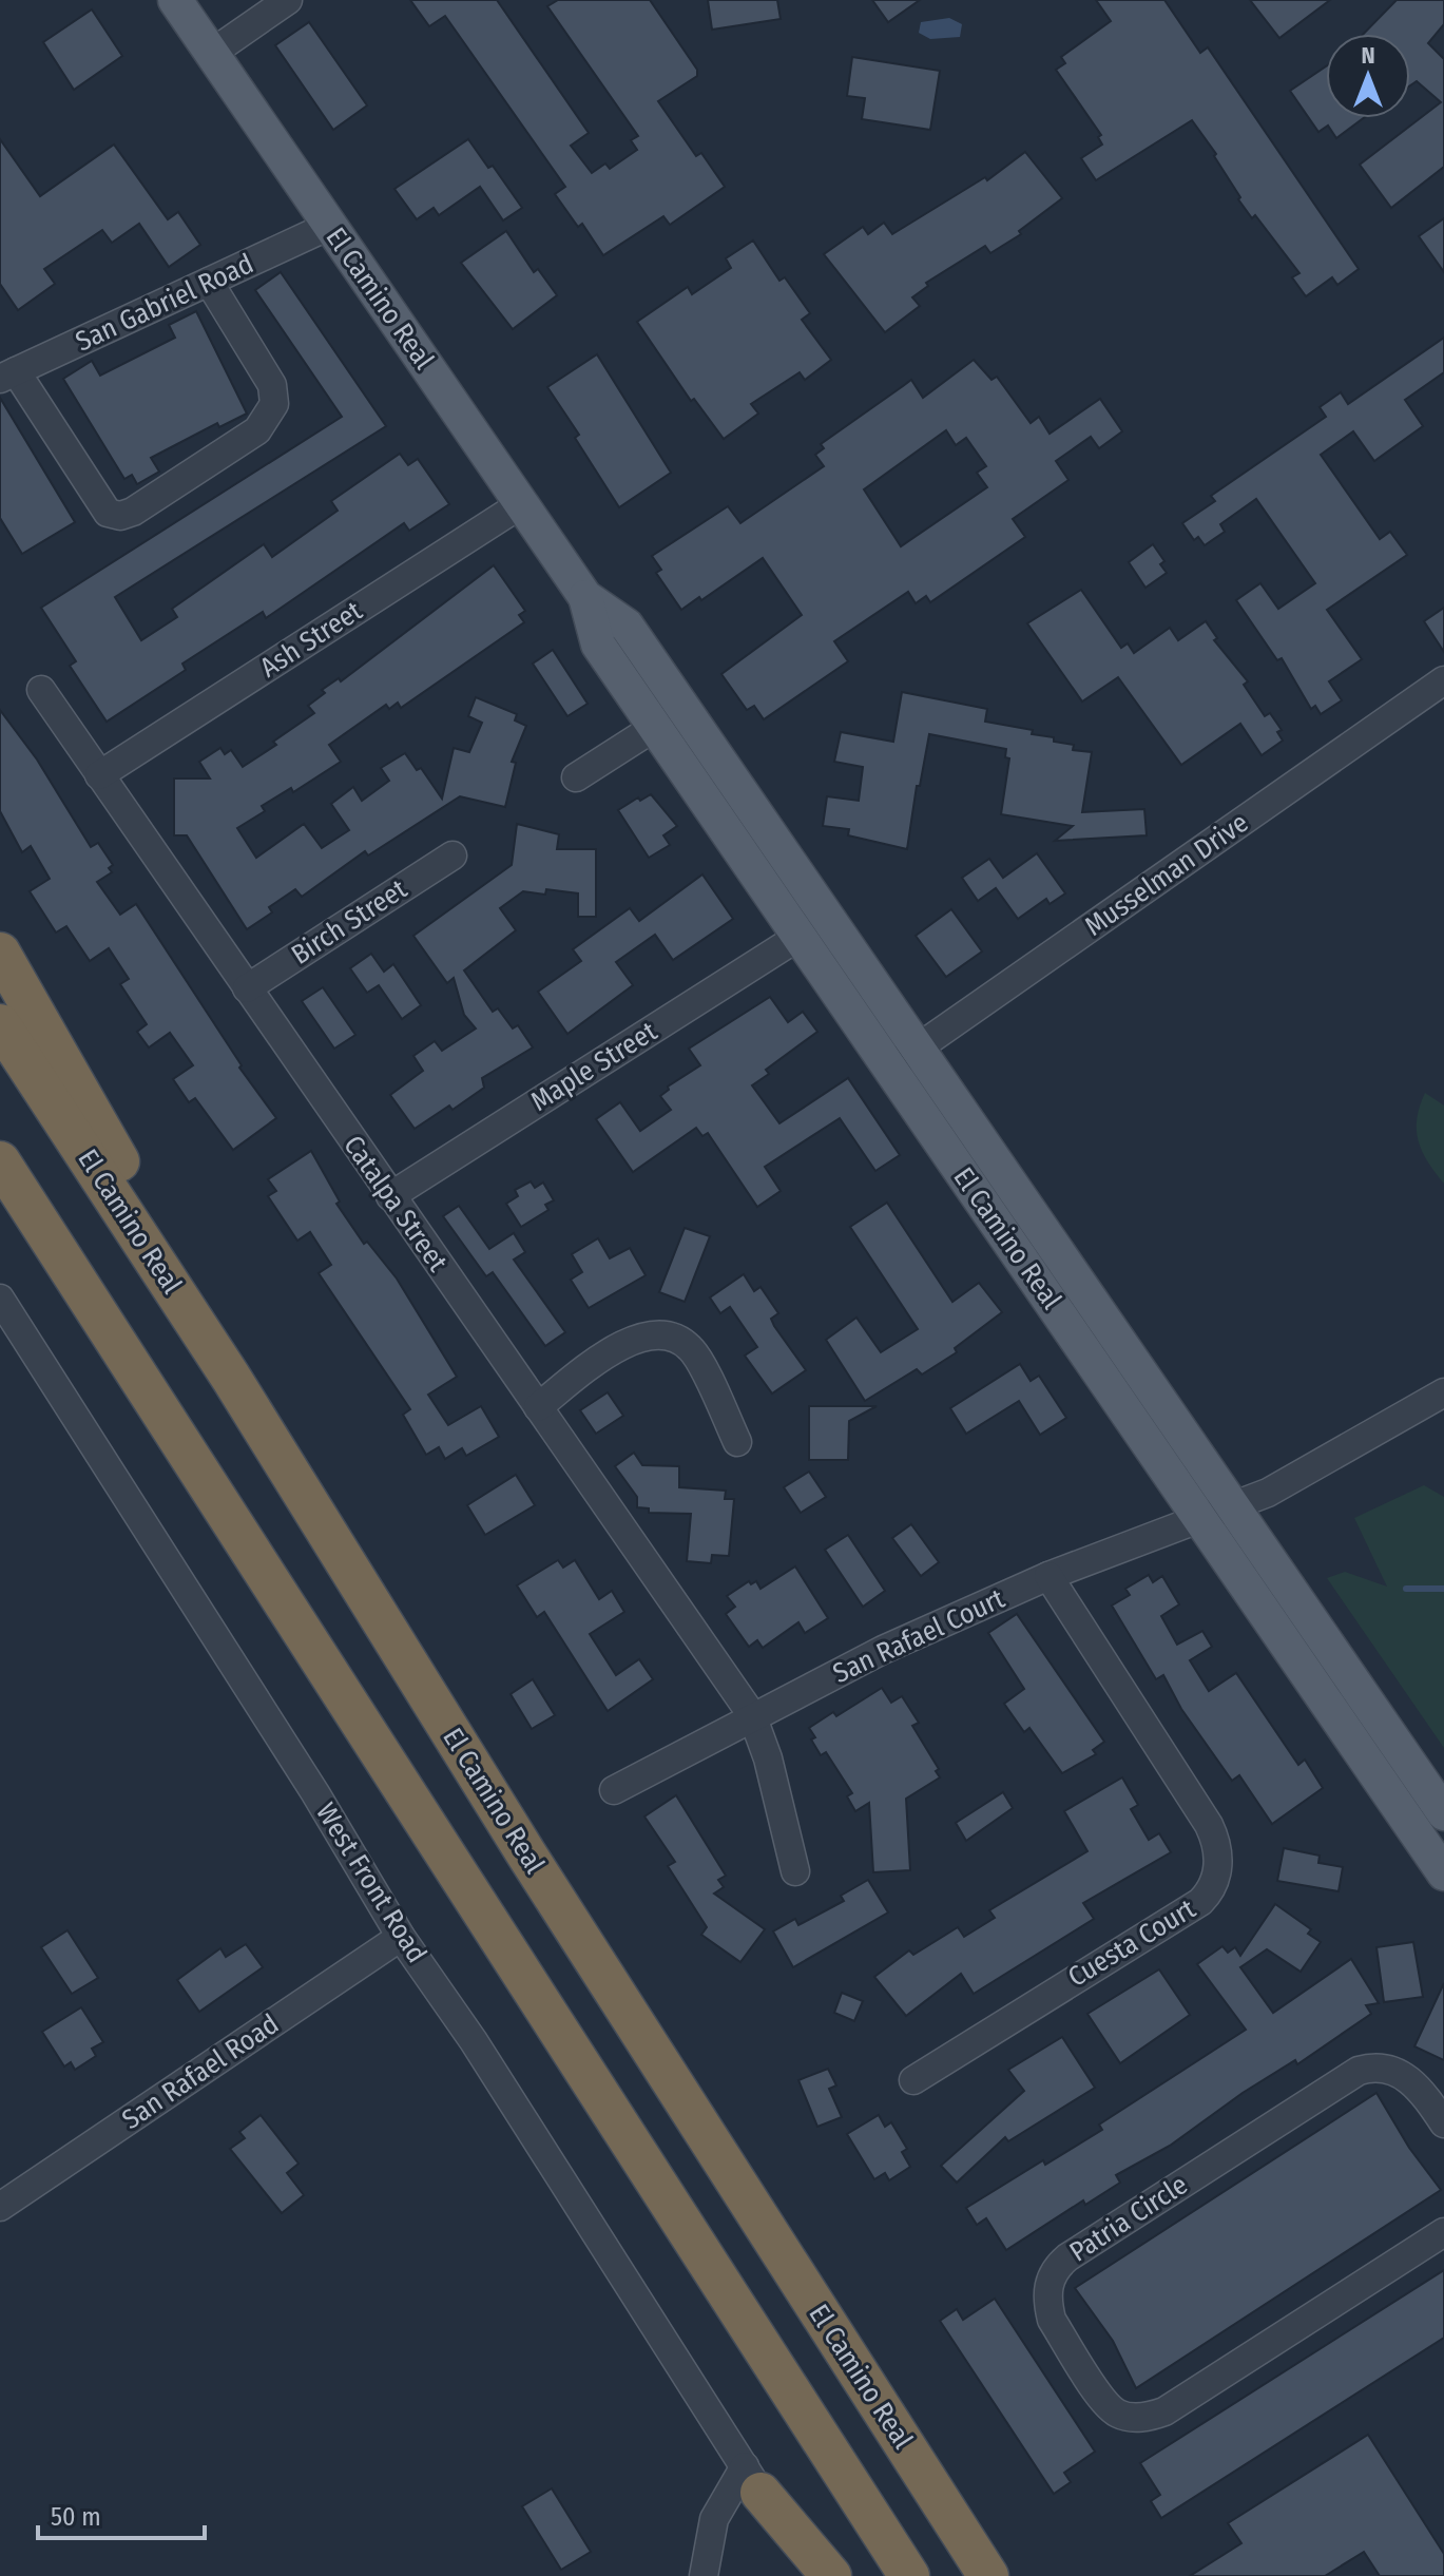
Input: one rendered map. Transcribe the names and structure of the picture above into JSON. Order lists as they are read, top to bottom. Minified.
{"streets":{"highway":["El Camino Real"],"street":["San Gabriel Road","Ash Street","Musselman Drive","Birch Street","Maple Street","Catalpa Street","San Rafael Court","West Front Road","Cuesta Court","San Rafael Road","Patria Circle"]},"crossings":[["El Camino Real","San Gabriel Road"],["El Camino Real","Ash Street"],["El Camino Real","Musselman Drive"],["El Camino Real","Maple Street"],["El Camino Real","San Rafael Court"],["Ash Street","Catalpa Street"],["Birch Street","Catalpa Street"],["Maple Street","Catalpa Street"],["Catalpa Street","San Rafael Court"],["San Rafael Court","Cuesta Court"],["West Front Road","San Rafael Road"]],"scale_bar":"50 m","north":"top"}
